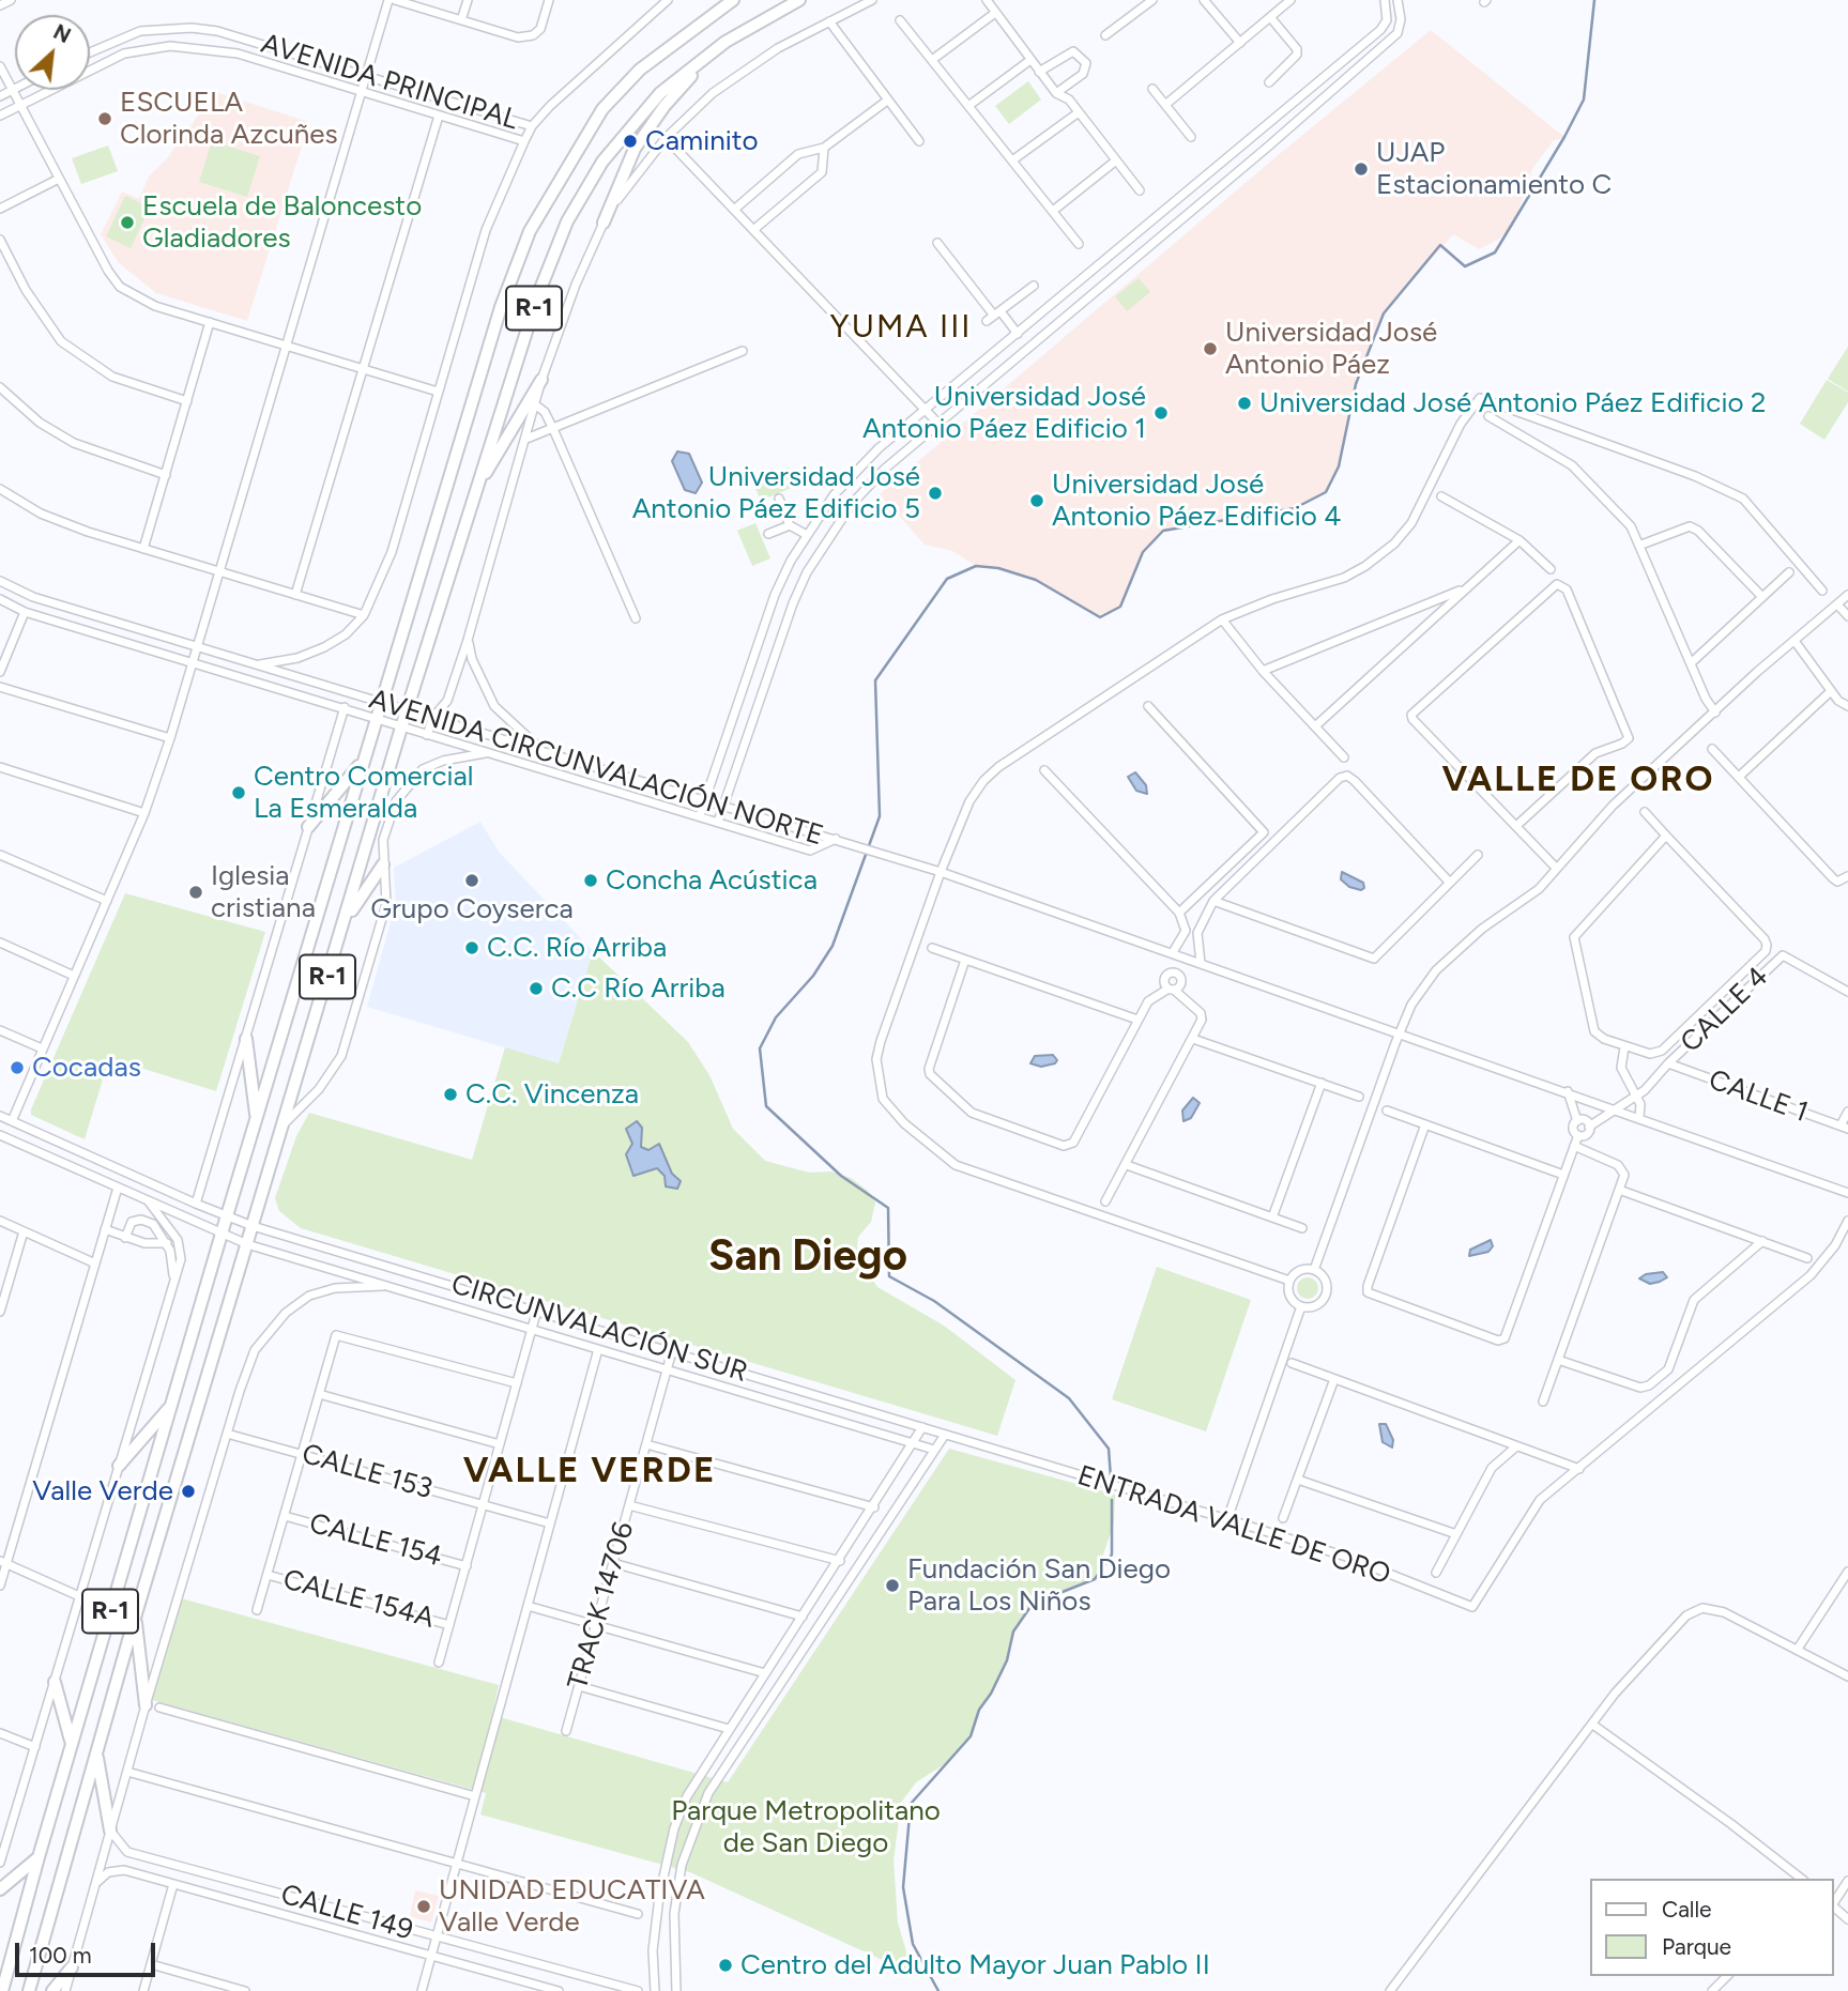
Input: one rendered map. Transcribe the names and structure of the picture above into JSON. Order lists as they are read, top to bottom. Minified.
{"streets":{"main road":["R-1"],"street":["AVENIDA PRINCIPAL","AVENIDA CIRCUNVALACIÓN NORTE","CALLE 4","CALLE 1","CIRCUNVALACIÓN SUR","CALLE 153","ENTRADA VALLE DE ORO","CALLE 154","CALLE 154A","TRACK 14706","CALLE 149"]},"crossings":[["R-1","AVENIDA CIRCUNVALACIÓN NORTE"],["R-1","CIRCUNVALACIÓN SUR"],["CALLE 4","CALLE 1"],["CIRCUNVALACIÓN SUR","ENTRADA VALLE DE ORO"],["CIRCUNVALACIÓN SUR","TRACK 14706"]],"districts":["YUMA III","VALLE DE ORO","San Diego","VALLE VERDE"],"parks":["Parque Metropolitano de San Diego"],"places":["ESCUELA Clorinda Azcuñes","Caminito","UJAP Estacionamiento C","Escuela de Baloncesto Gladiadores","Universidad José Antonio Páez","Universidad José Antonio Páez Edificio 2","Universidad José Antonio Páez Edificio 1","Universidad José Antonio Páez Edificio 5","Universidad José Antonio Páez Edificio 4","Centro Comercial La Esmeralda","Grupo Coyserca","Concha Acústica","Iglesia cristiana","C.C. Río Arriba","C.C Río Arriba","Cocadas","C.C. Vincenza","Valle Verde","Fundación San Diego Para Los Niños","UNIDAD EDUCATIVA Valle Verde","Centro del Adulto Mayor Juan Pablo II"],"legend":["Calle","Parque"],"scale_bar":"100 m","north":"top right"}
